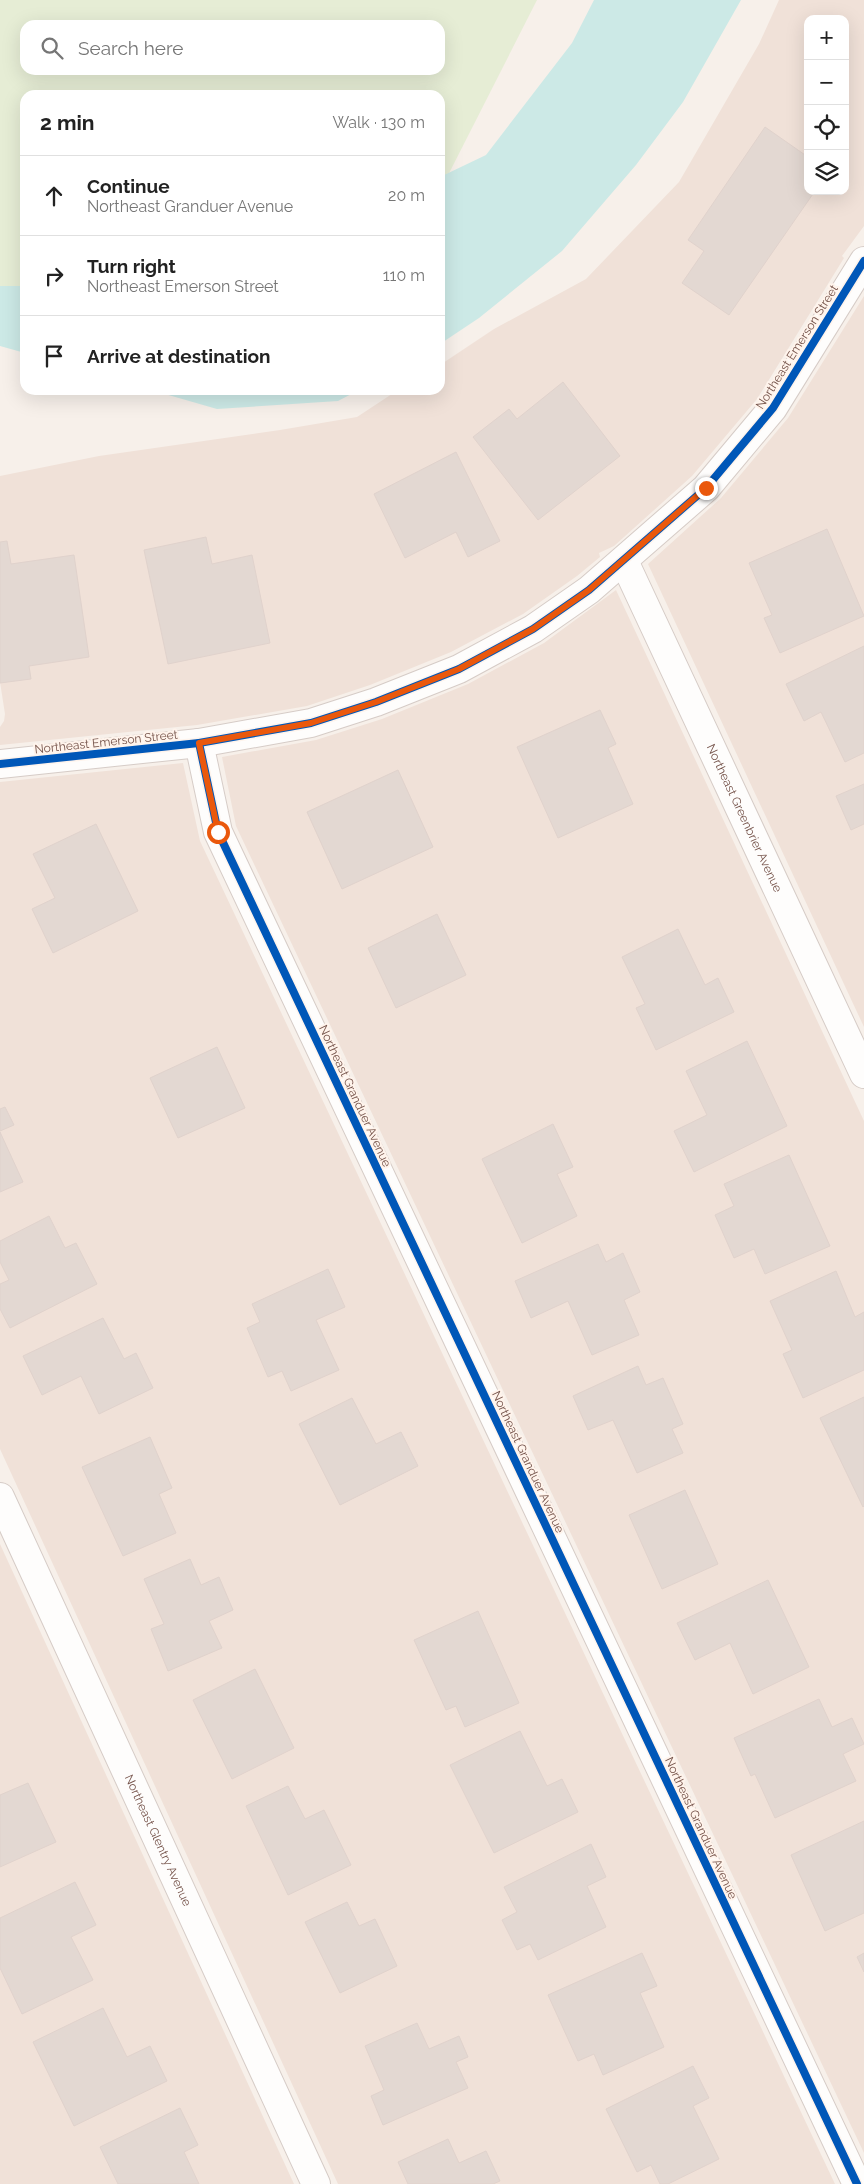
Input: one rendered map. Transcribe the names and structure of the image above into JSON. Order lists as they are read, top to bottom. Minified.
{"streets":{"street":["Northeast Emerson Street","Northeast Greenbrier Avenue","Northeast Granduer Avenue","Northeast Glentry Avenue"]},"crossings":[["Northeast Emerson Street","Northeast Greenbrier Avenue"],["Northeast Emerson Street","Northeast Granduer Avenue"]],"page":{"map_buttons":["+","−"],"search":"Search here","heading":["2 min","Walk · 130 m"],"list":[["Continue","Northeast Granduer Avenue","20 m"],["Turn right","Northeast Emerson Street","110 m"],"Arrive at destination"]}}
